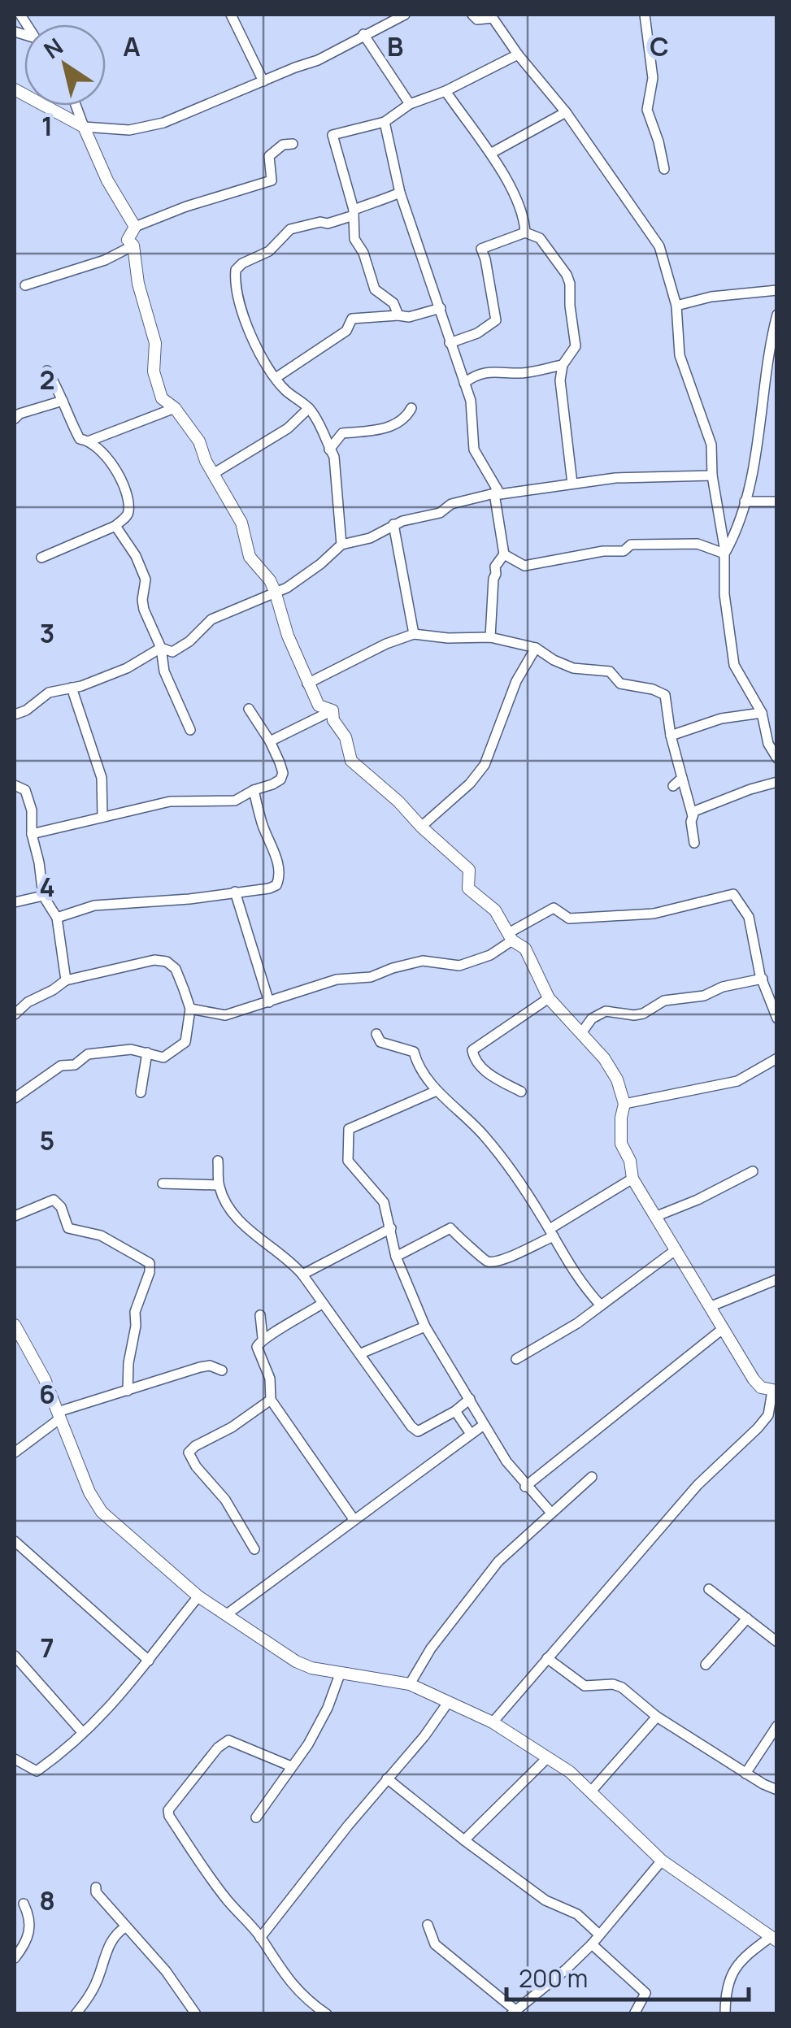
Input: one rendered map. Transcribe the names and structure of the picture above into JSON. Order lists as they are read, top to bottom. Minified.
{"scale_bar":"200 m","north":"top left","grid":{"columns":["A","B","C"],"rows":["1","2","3","4","5","6","7","8"]}}
